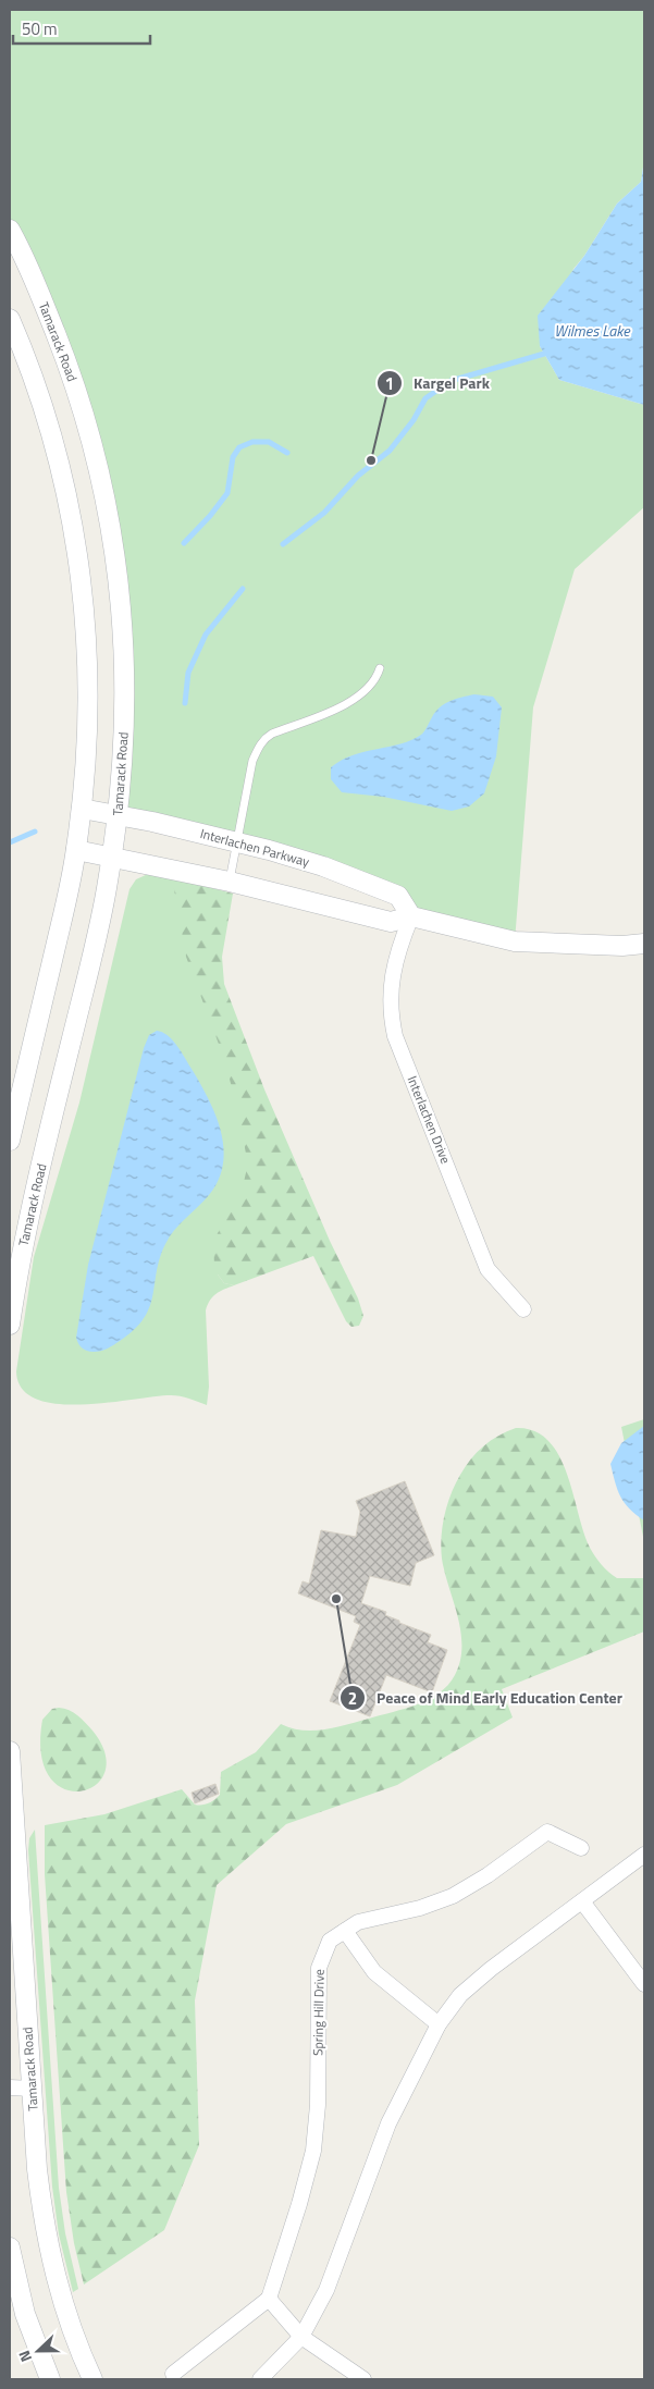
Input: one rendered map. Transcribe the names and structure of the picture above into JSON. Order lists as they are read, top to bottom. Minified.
{"streets":{"street":["Tamarack Road","Interlachen Parkway","Interlachen Drive","Spring Hill Drive"]},"crossings":[["Tamarack Road","Interlachen Parkway"],["Interlachen Parkway","Interlachen Drive"]],"water":["Wilmes Lake"],"places":["Kargel Park","Peace of Mind Early Education Center"],"scale_bar":"50 m","north":"left"}
